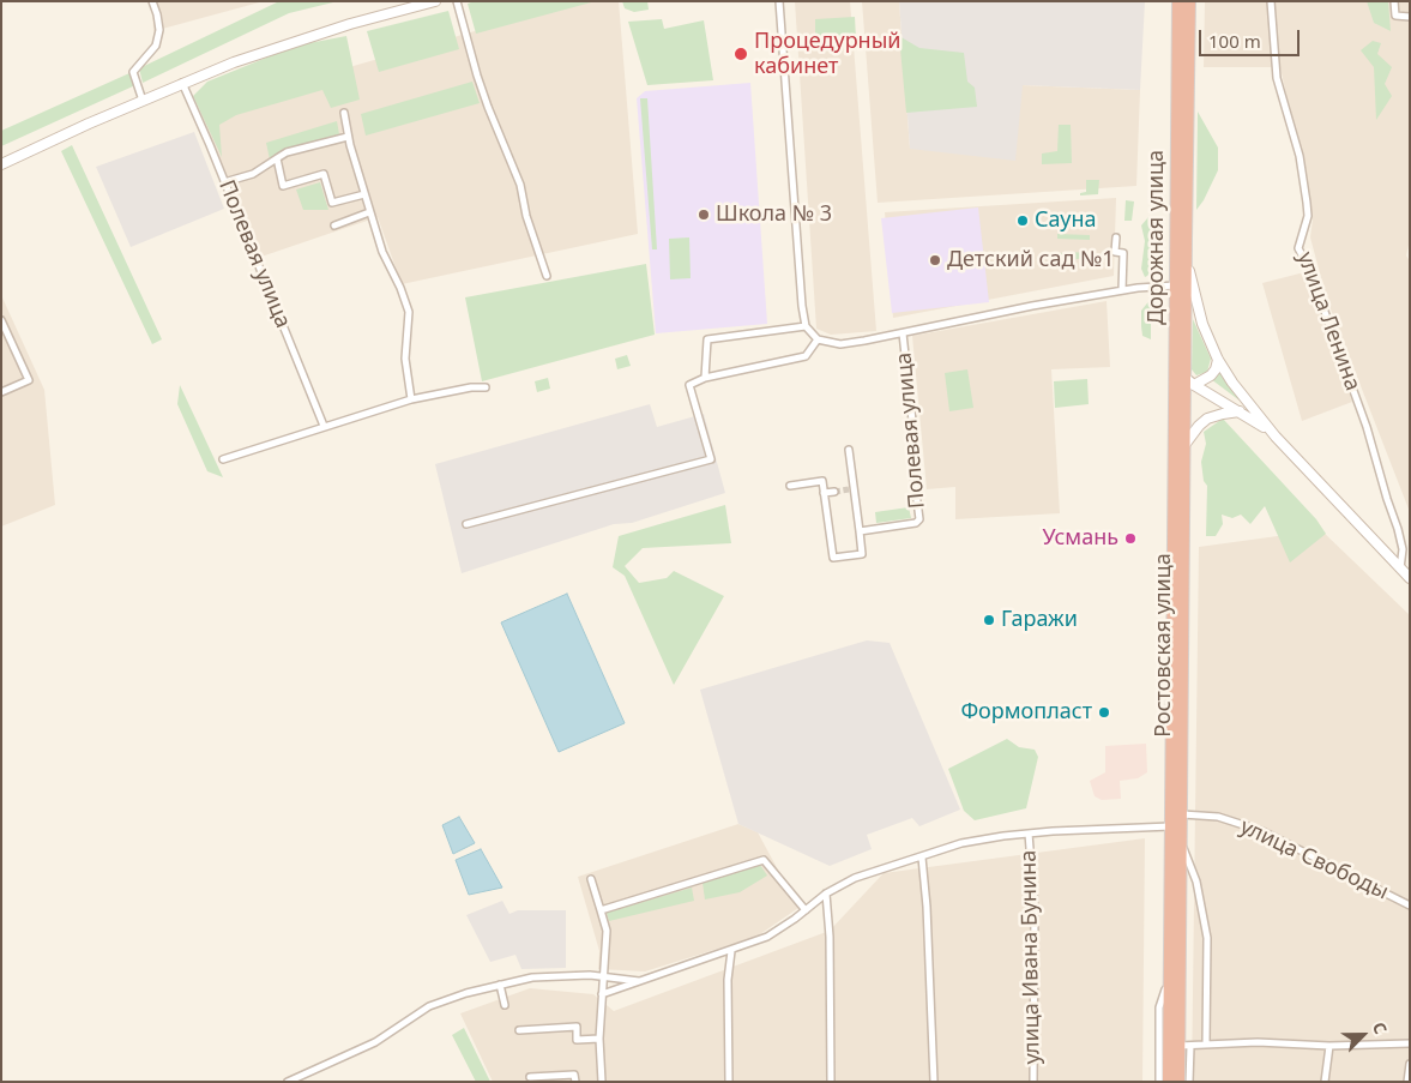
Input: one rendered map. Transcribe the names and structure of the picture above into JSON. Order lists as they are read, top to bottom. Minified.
{"streets":{"highway":["Дорожная улица","Ростовская улица"],"street":["Полевая улица","улица Ленина","улица Свободы","улица Ивана Бунина"]},"crossings":[["Дорожная улица","Полевая улица"],["Дорожная улица","Ростовская улица"],["Ростовская улица","улица Свободы"]],"places":["Процедурный кабинет","Школа № 3","Сауна","Детский сад №1","Усмань","Гаражи","Формопласт"],"scale_bar":"100 m","north":"top right"}
